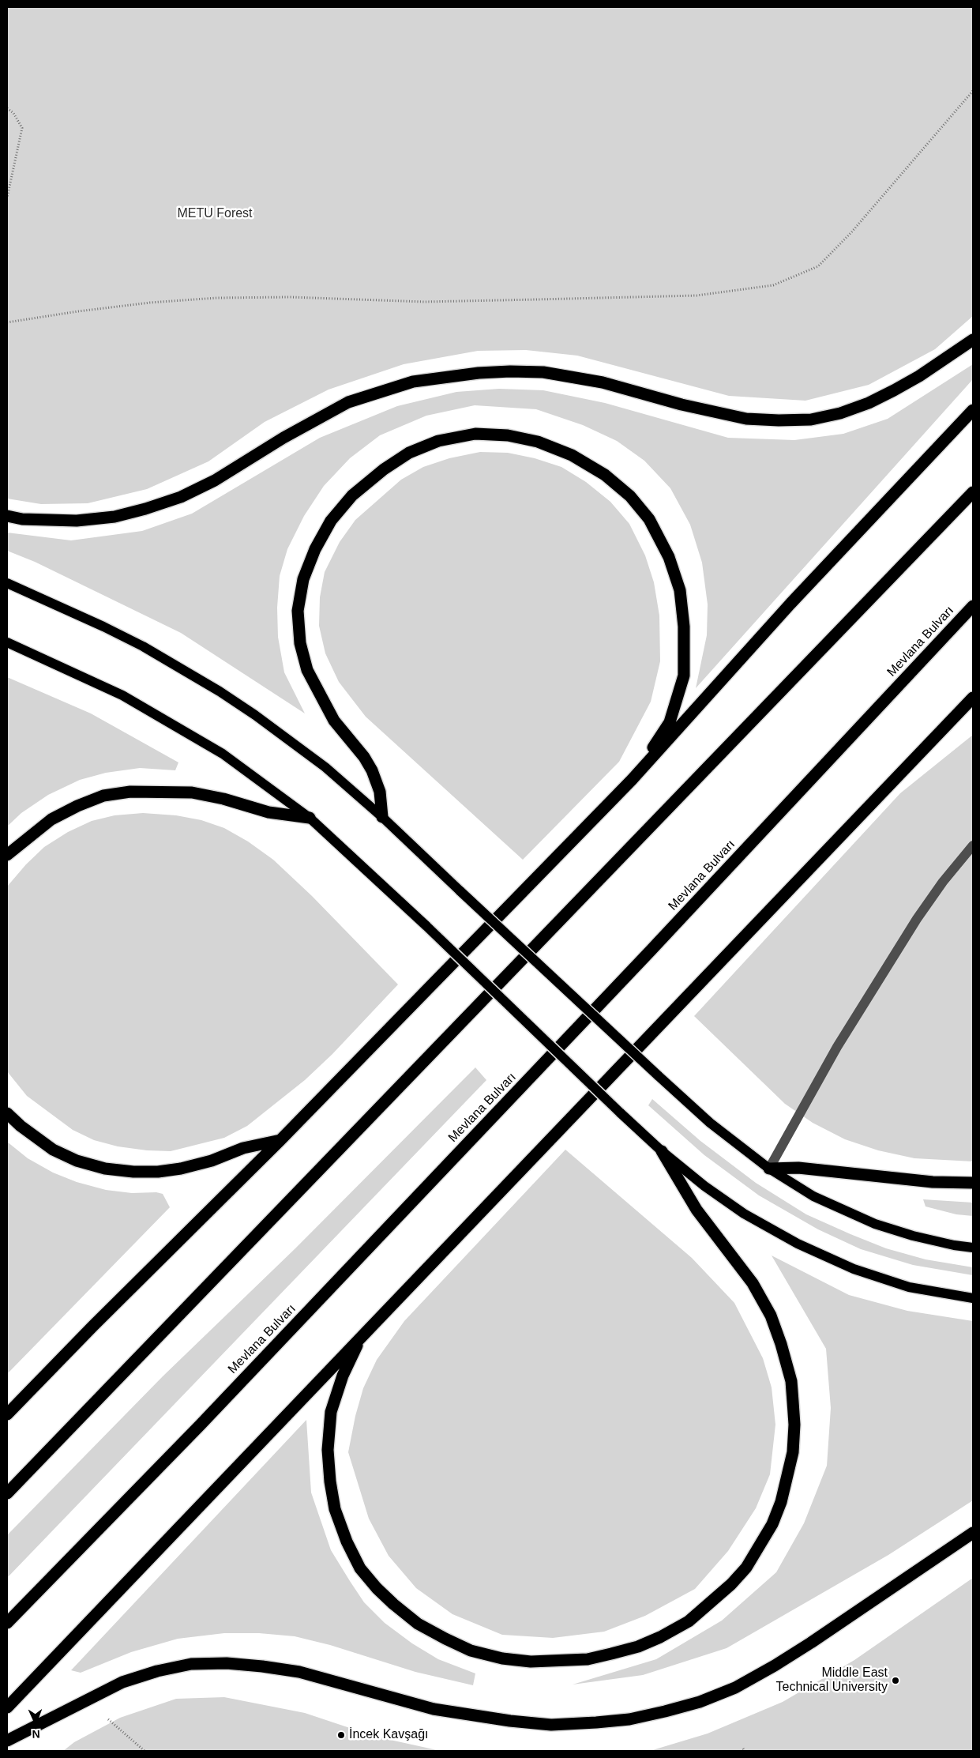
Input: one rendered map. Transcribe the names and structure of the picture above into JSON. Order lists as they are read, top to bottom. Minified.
{"streets":{"highway":["Mevlana Bulvarı"]},"parks":["METU Forest"],"places":["Middle East Technical University","İncek Kavşağı"],"north":"bottom"}
